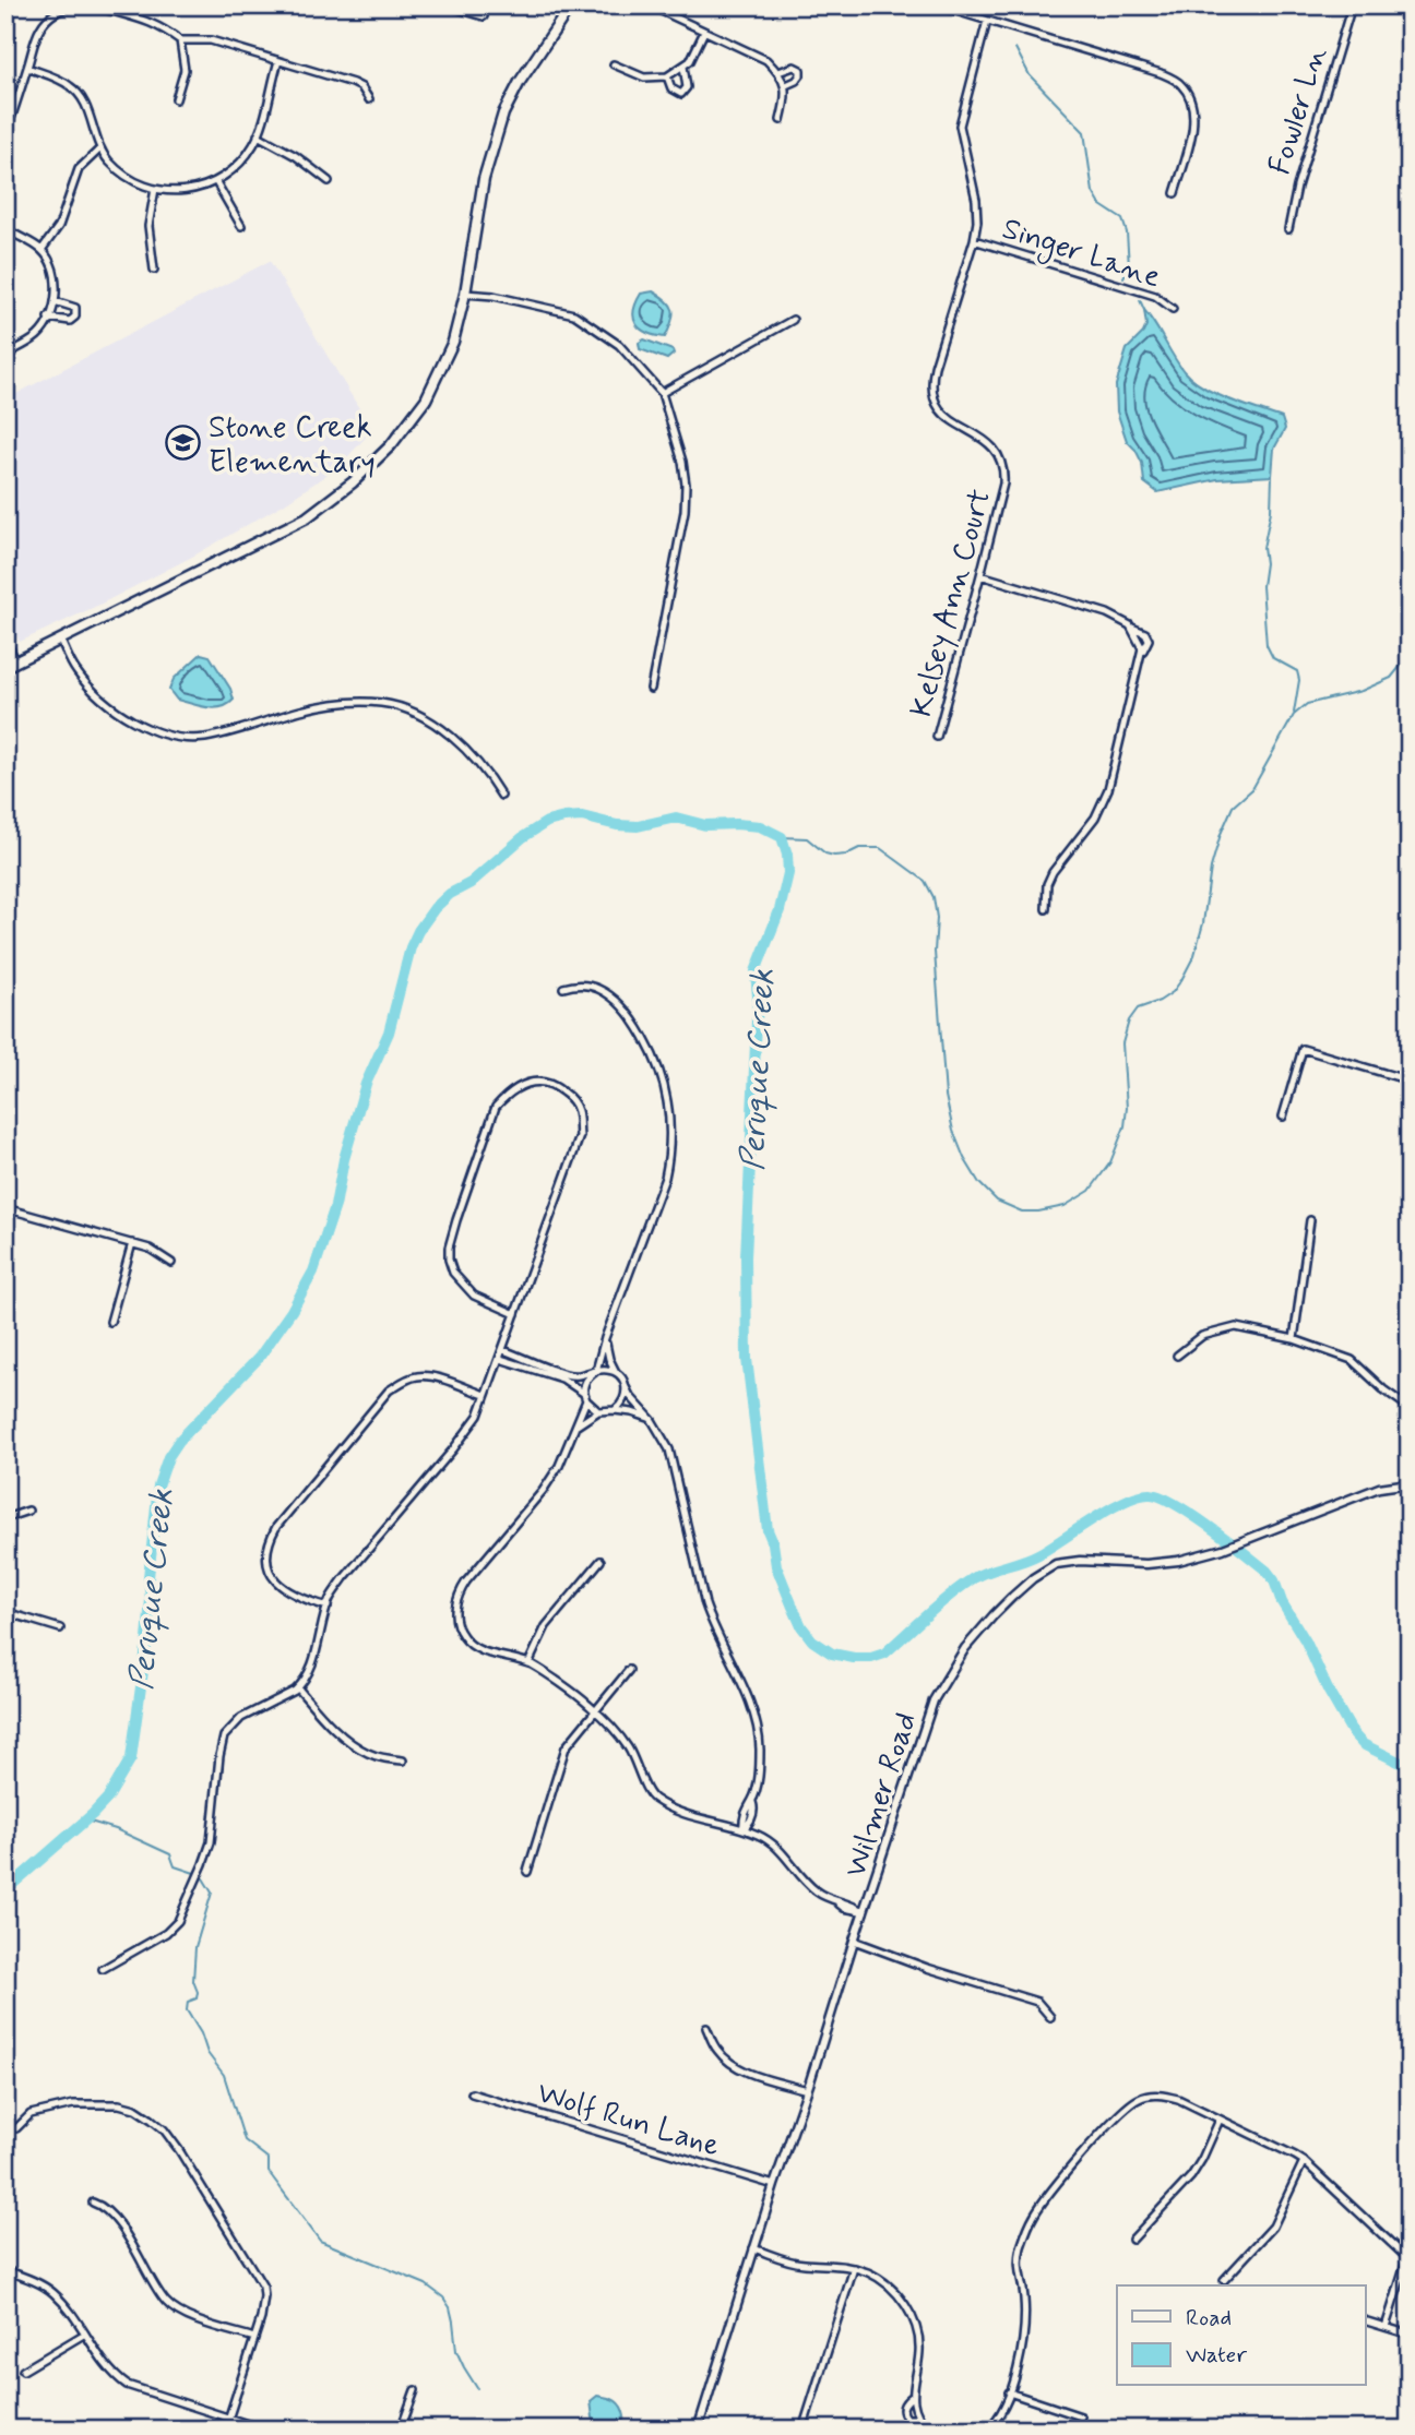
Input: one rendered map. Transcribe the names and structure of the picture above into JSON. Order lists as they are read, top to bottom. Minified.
{"streets":{"street":["Fowler Ln","Singer Lane","Kelsey Ann Court","Wilmer Road","Wolf Run Lane"]},"crossings":[["Singer Lane","Kelsey Ann Court"],["Wilmer Road","Wolf Run Lane"]],"water":["Peruque Creek"],"places":{"school or university":["Stone Creek Elementary"]},"legend":["Road","Water"]}
